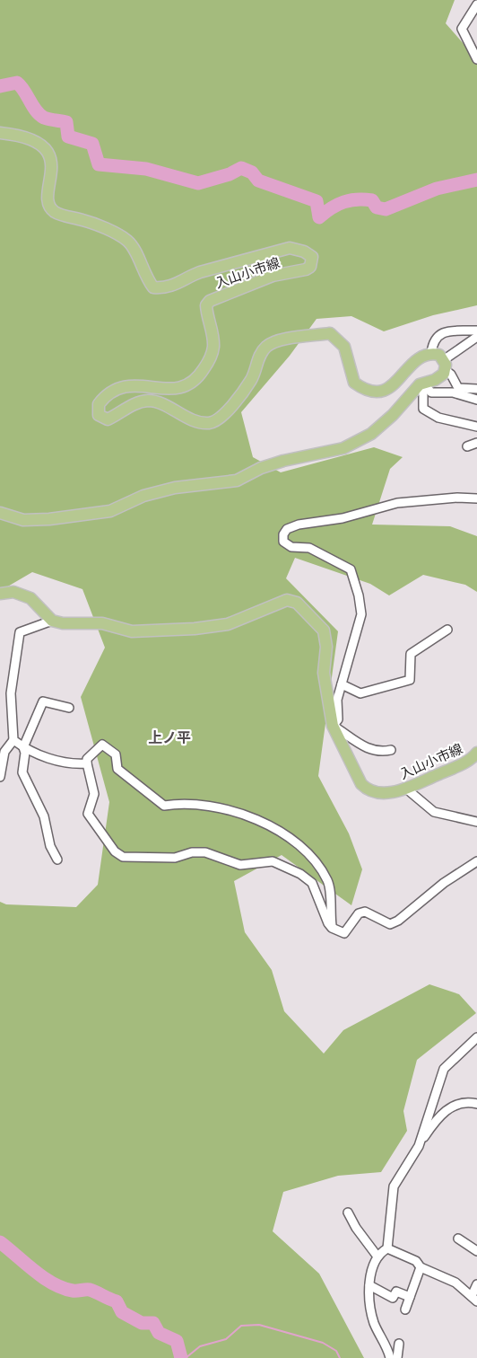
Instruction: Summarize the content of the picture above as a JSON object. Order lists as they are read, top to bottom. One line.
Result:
{"streets":{"main road":["入山小市線"]},"districts":["上ノ平"]}
